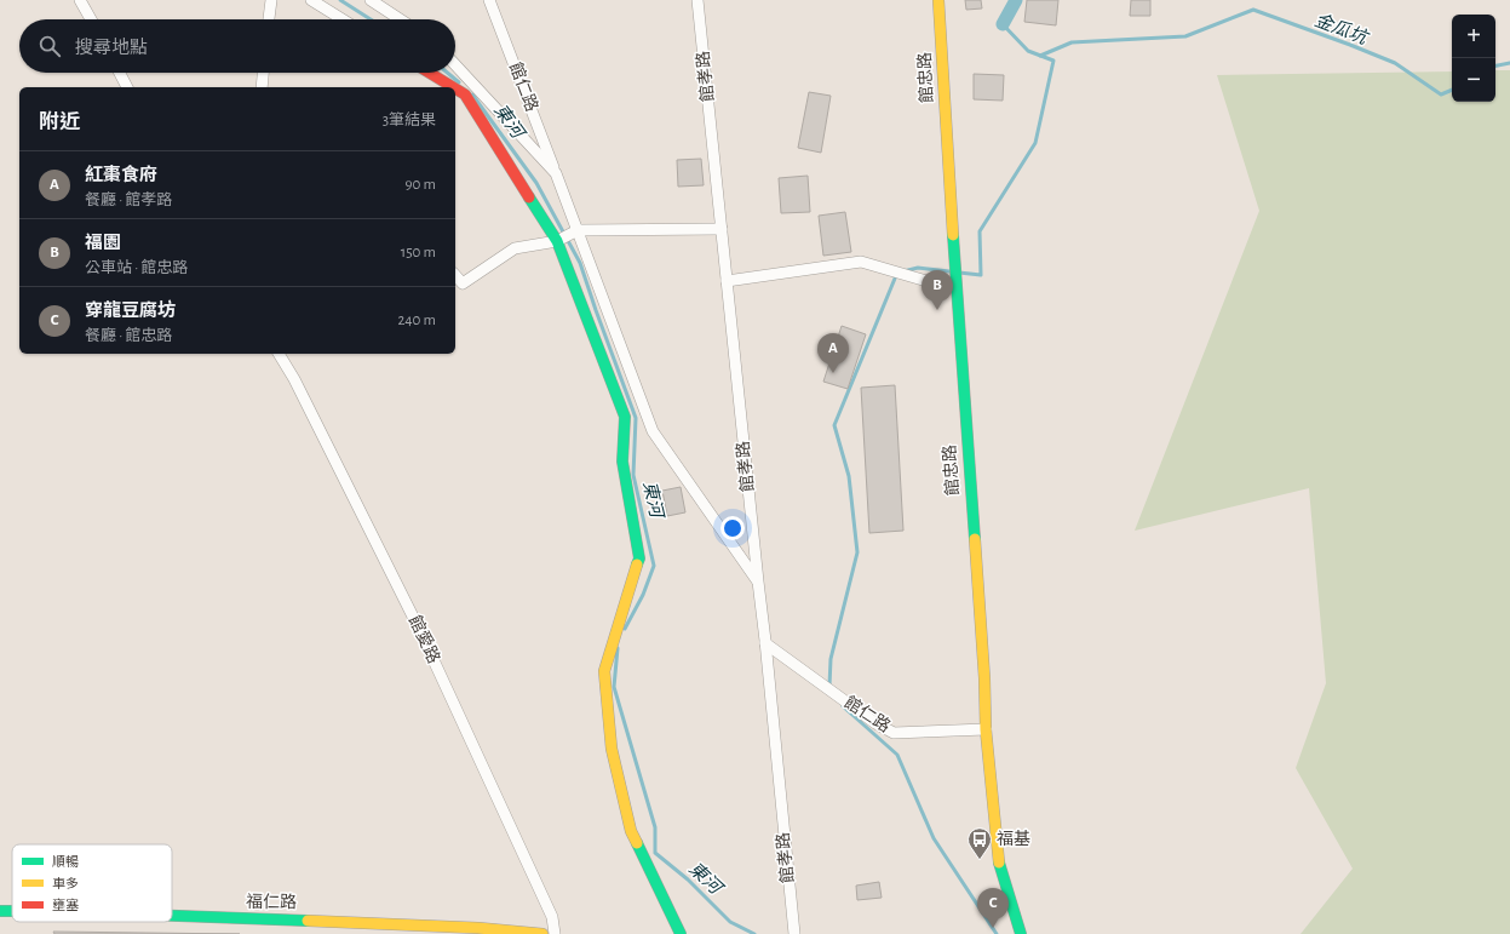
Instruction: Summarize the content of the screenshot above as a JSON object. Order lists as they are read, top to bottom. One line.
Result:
{"streets":{"street":["館孝路","館忠路","館仁路","館愛路","福仁路"]},"crossings":[["館孝路","館仁路"],["館忠路","館仁路"]],"water":["金瓜坑","東河"],"places":{"bus stop":["福基"]},"legend":["順暢","車多","壅塞"],"page":{"map_buttons":["+","−"],"search":"搜尋地點","heading":["附近","3筆結果"],"list":[{"mark":"A","name":"紅棗食府","note":"餐廳 · 館孝路","value":"90 m"},{"mark":"B","name":"福園","note":"公車站 · 館忠路","value":"150 m"},{"mark":"C","name":"穿龍豆腐坊","note":"餐廳 · 館忠路","value":"240 m"}],"pins":["B","A","C"]}}
